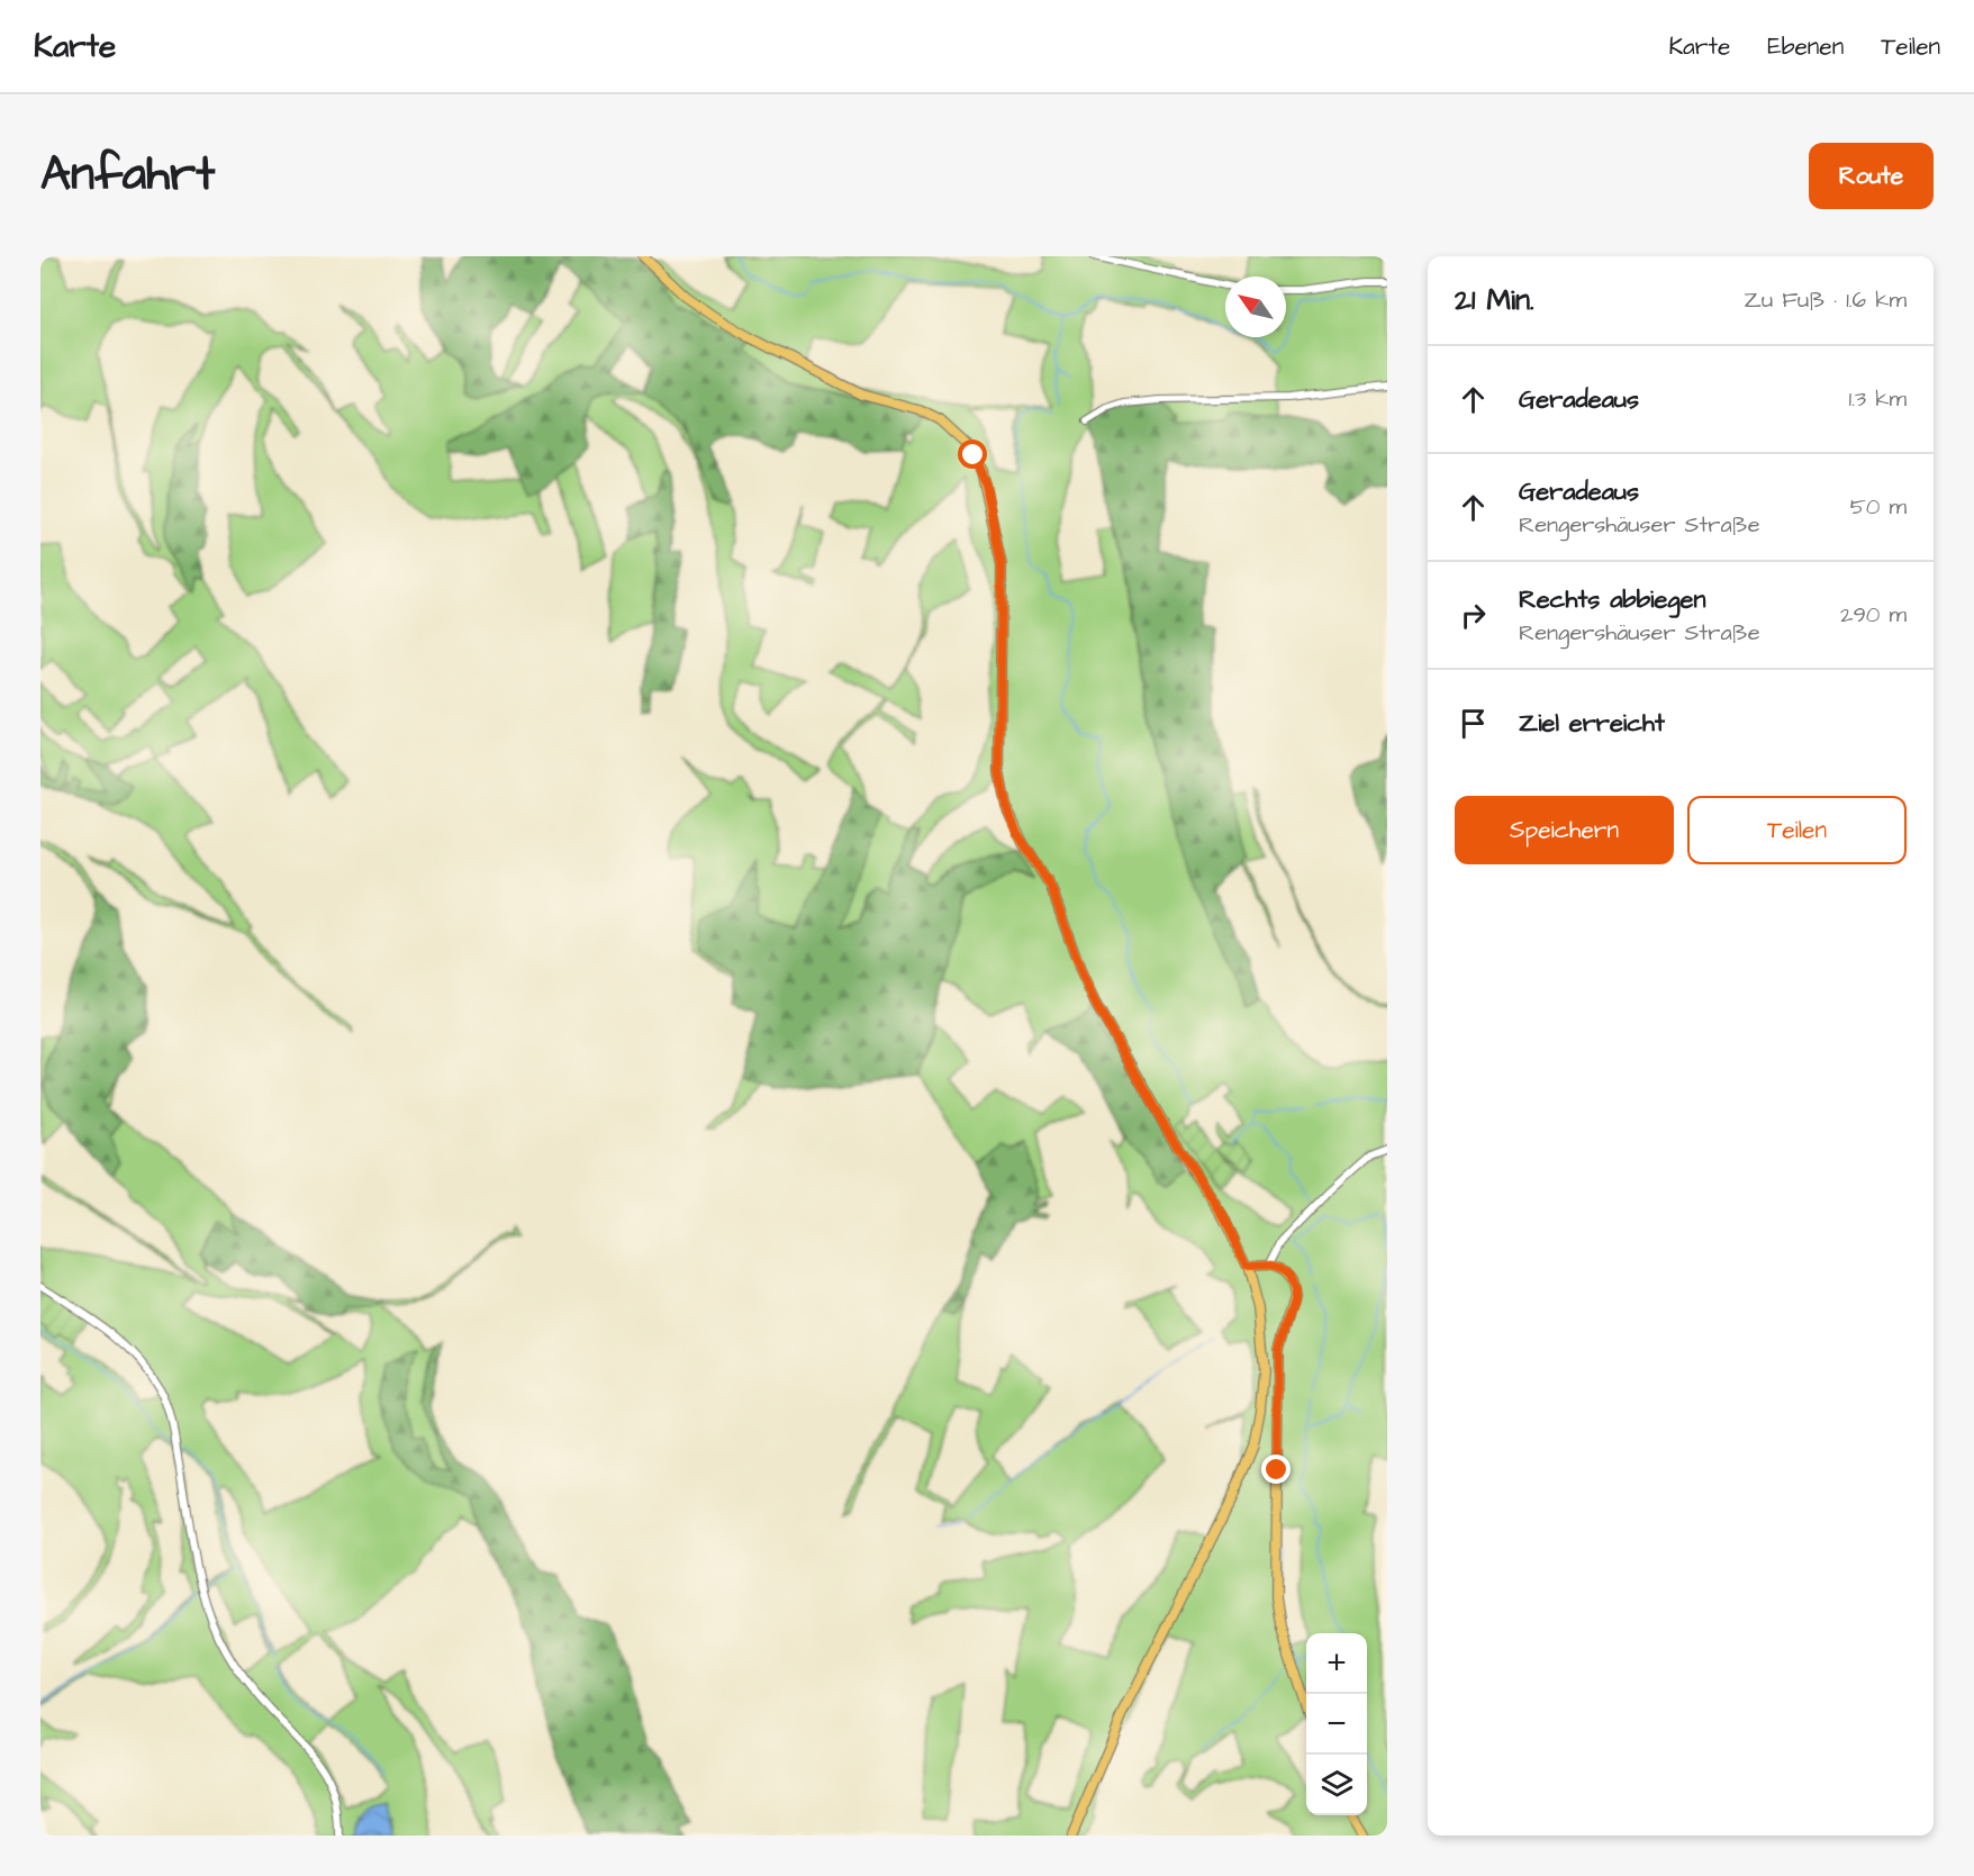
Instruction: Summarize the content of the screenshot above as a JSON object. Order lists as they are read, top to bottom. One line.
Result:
{"north":"top left","page":{"header":"Karte","nav":["Karte","Ebenen","Teilen"],"title":"Anfahrt","buttons":["Route",["Speichern","Teilen"]],"heading":["21 Min.","Zu Fuß · 1.6 km"],"list":[["Geradeaus","1.3 km"],["Geradeaus","Rengershäuser Straße","50 m"],["Rechts abbiegen","Rengershäuser Straße","290 m"],"Ziel erreicht"],"map_buttons":["+","−"]}}
